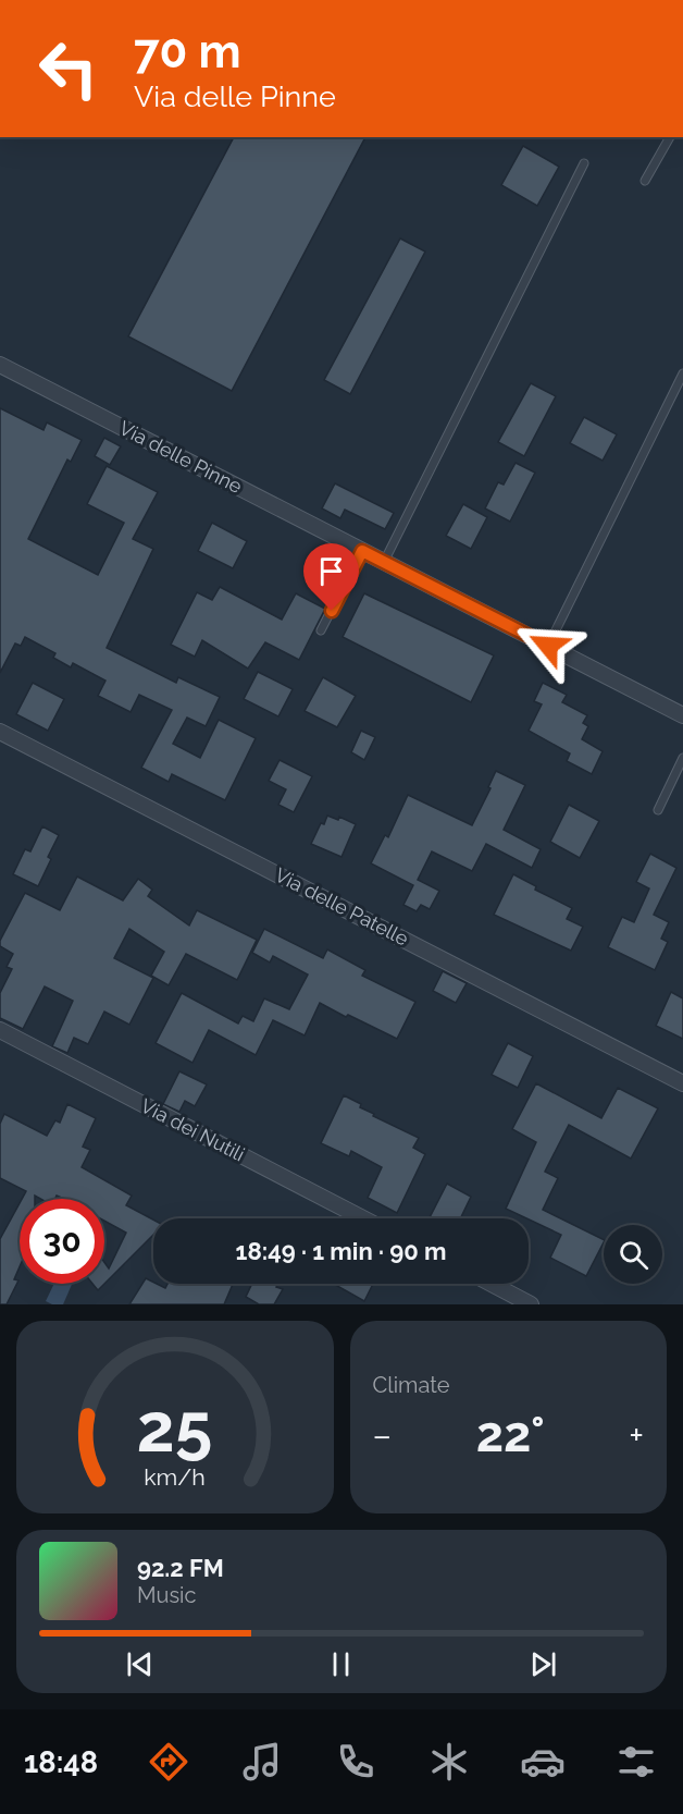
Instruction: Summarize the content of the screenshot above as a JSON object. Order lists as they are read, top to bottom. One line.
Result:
{"streets":{"street":["Via delle Pinne","Via delle Patelle","Via dei Nutili"]},"page":{"turn":["70 m","Via delle Pinne"],"limit":"30","trip":"18:49 · 1 min · 90 m","tile":"Climate","heat":["−","22°","+"],"song":["92.2 FM","Music"],"tabs":"18:48","gauge":["25","km/h"]}}
